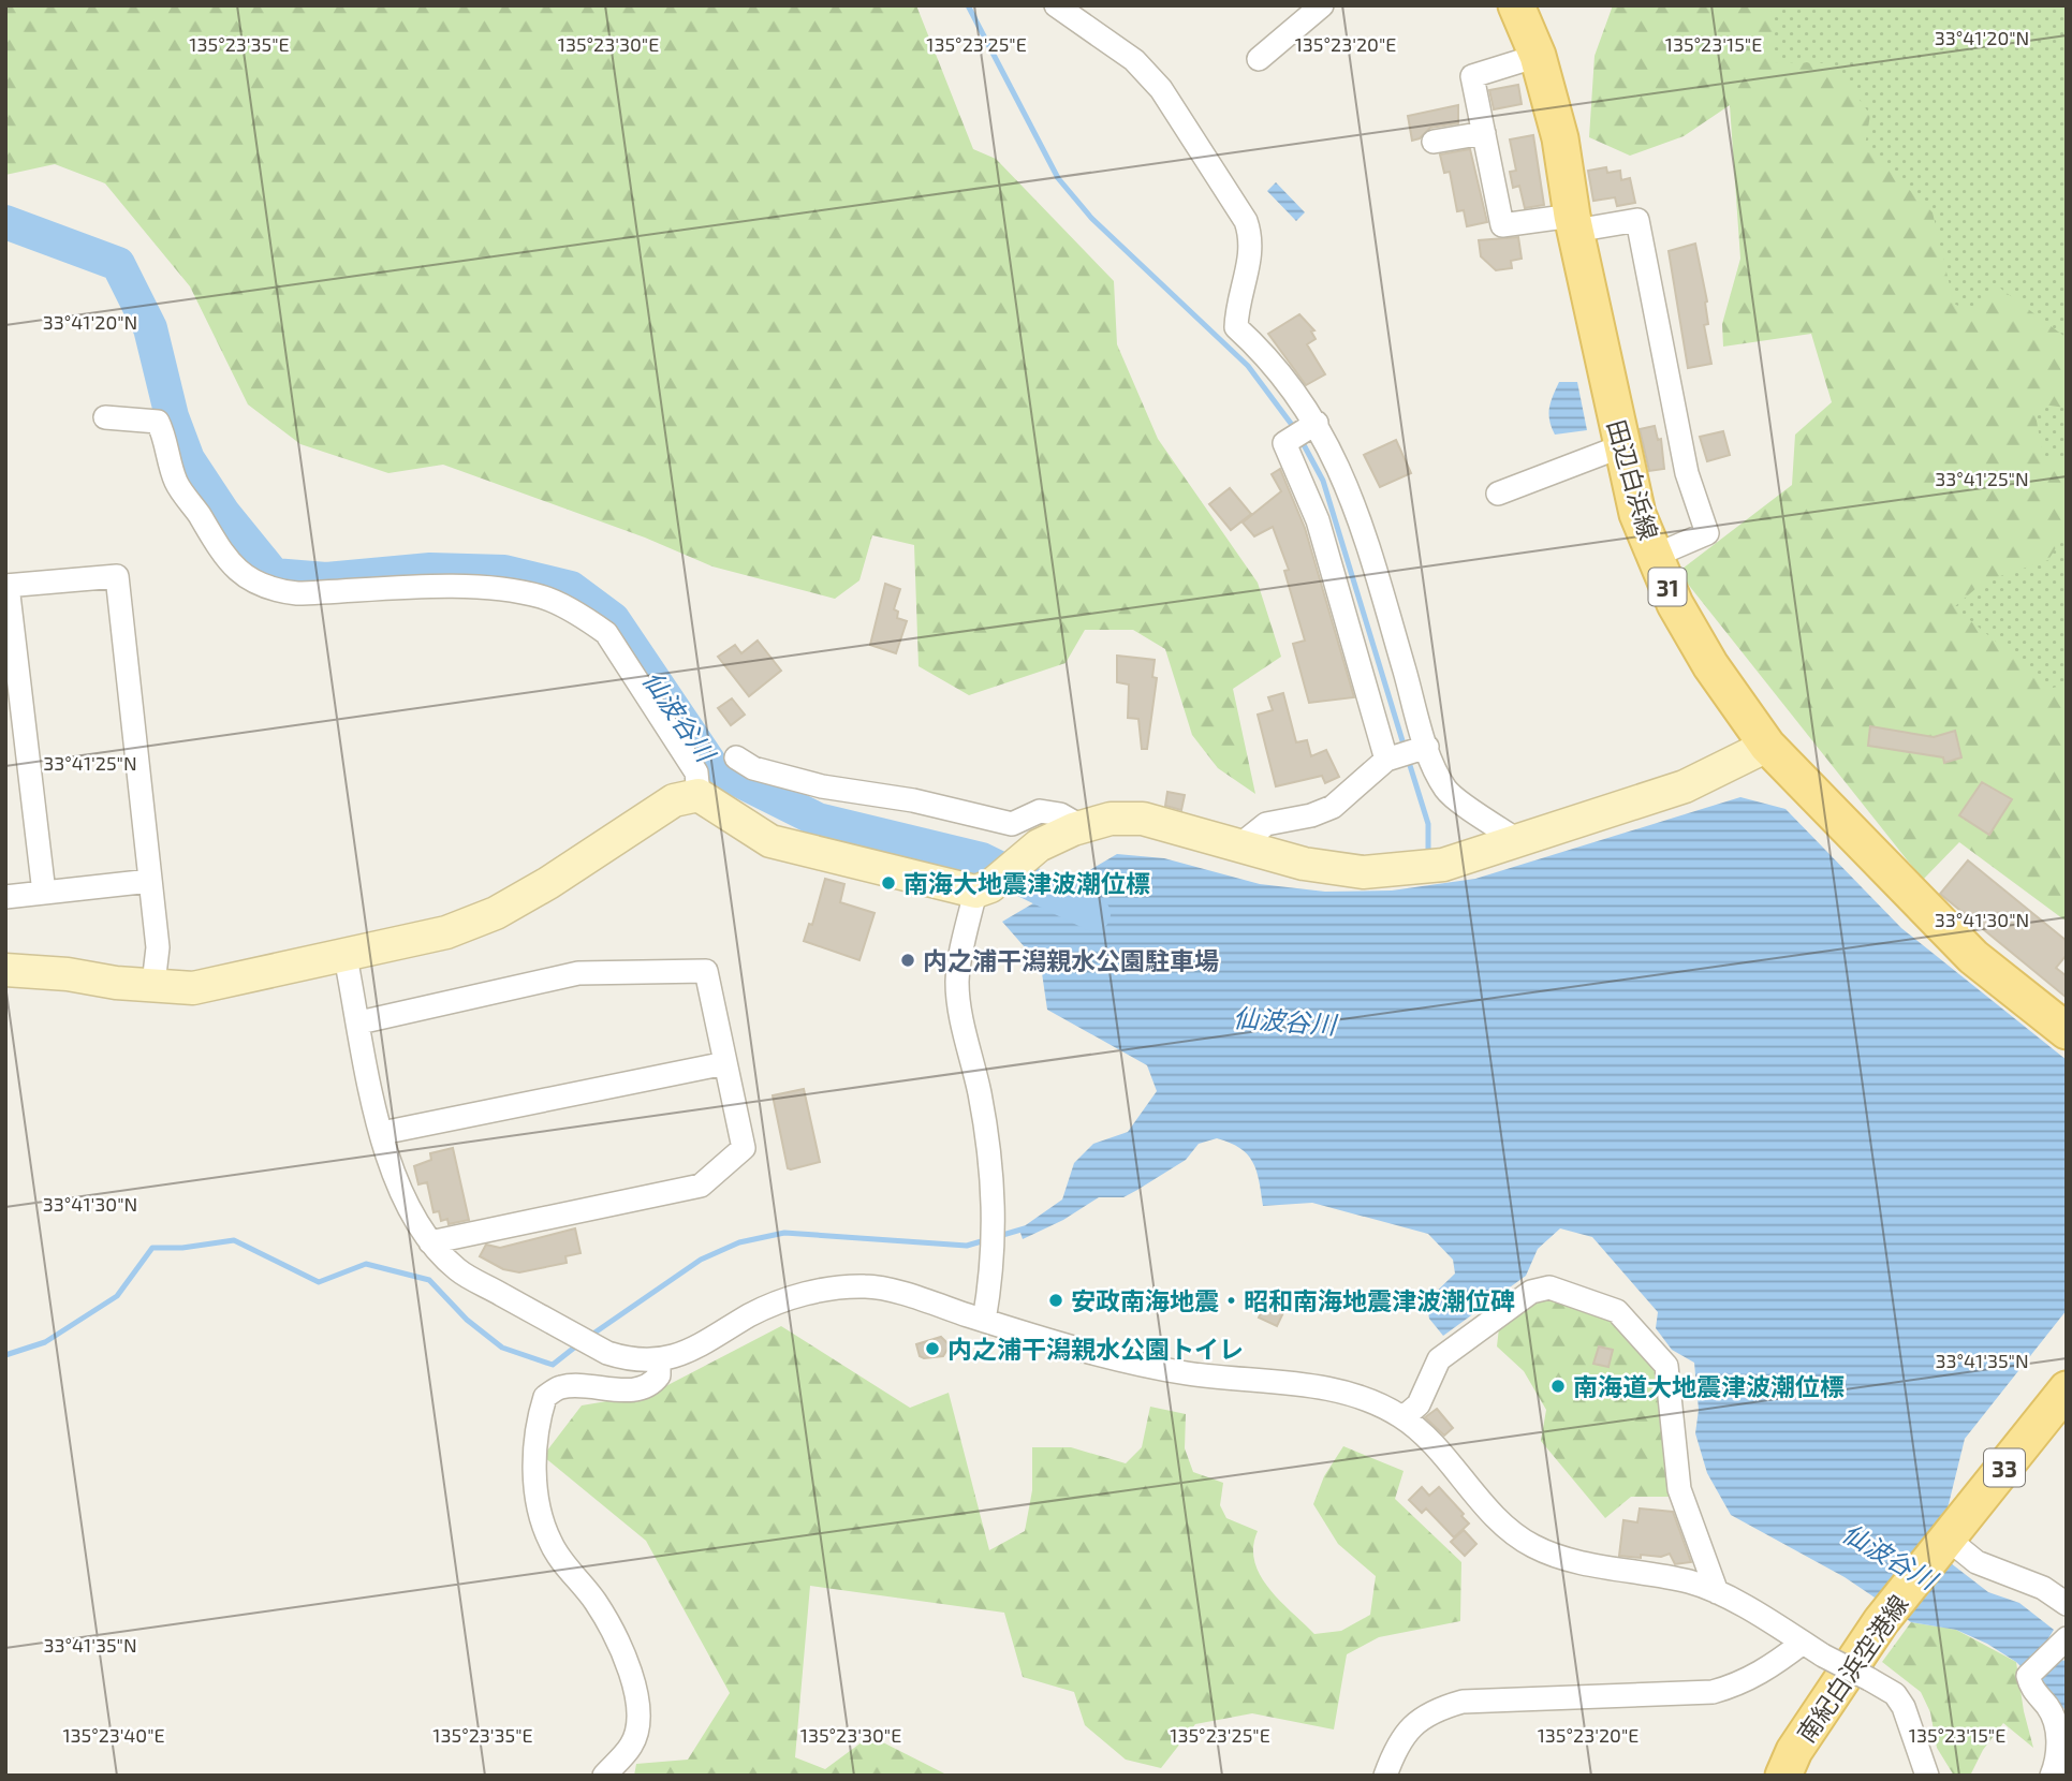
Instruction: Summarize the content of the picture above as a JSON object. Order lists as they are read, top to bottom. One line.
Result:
{"streets":{"main road":["田辺白浜線","31","33","南紀白浜空港線"]},"water":["仙波谷川"],"places":["南海大地震津波潮位標","内之浦干潟親水公園駐車場","安政南海地震・昭和南海地震津波潮位碑","内之浦干潟親水公園トイレ","南海道大地震津波潮位標"],"coordinates":["33°41'20\"N","135°23'35\"E","135°23'30\"E","135°23'25\"E","135°23'20\"E","135°23'15\"E","33°41'25\"N","33°41'30\"N","33°41'35\"N","135°23'40\"E"]}
